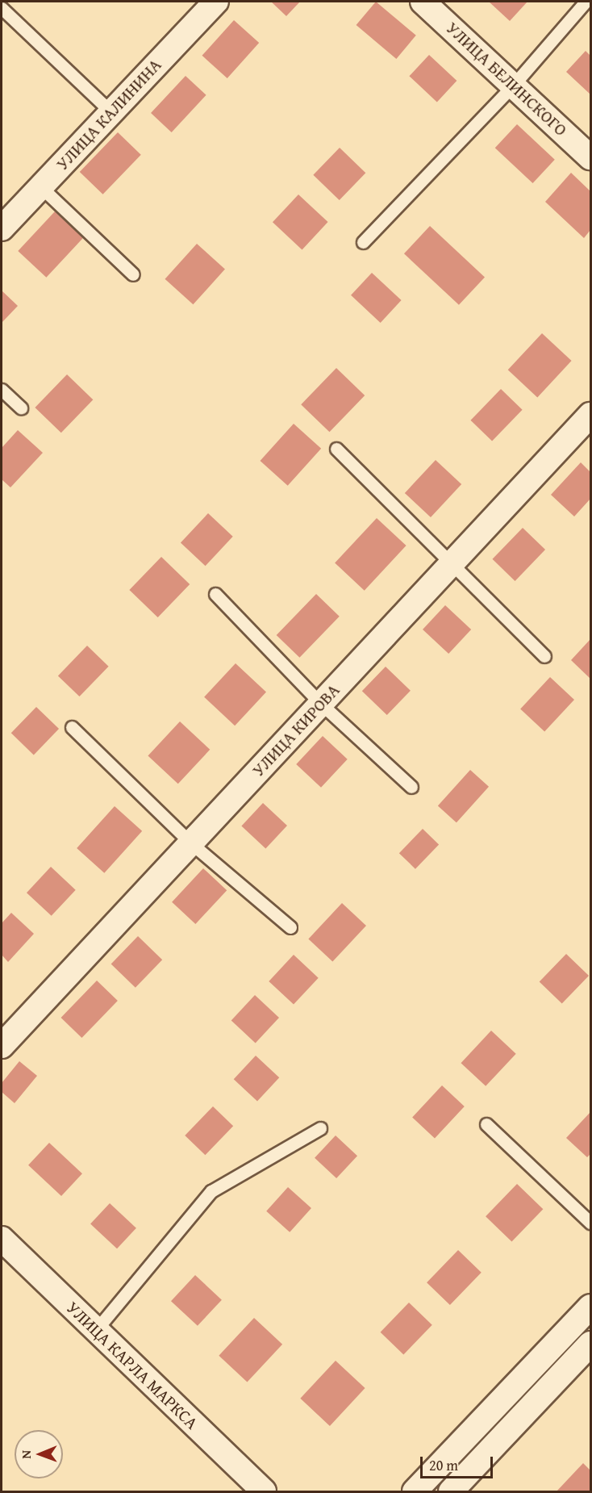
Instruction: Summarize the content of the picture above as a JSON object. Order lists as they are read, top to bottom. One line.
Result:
{"streets":{"street":["УЛИЦА БЕЛИНСКОГО","УЛИЦА КАЛИНИНА","УЛИЦА КИРОВА","УЛИЦА КАРЛА МАРКСА"]},"scale_bar":"20 m","north":"left"}
